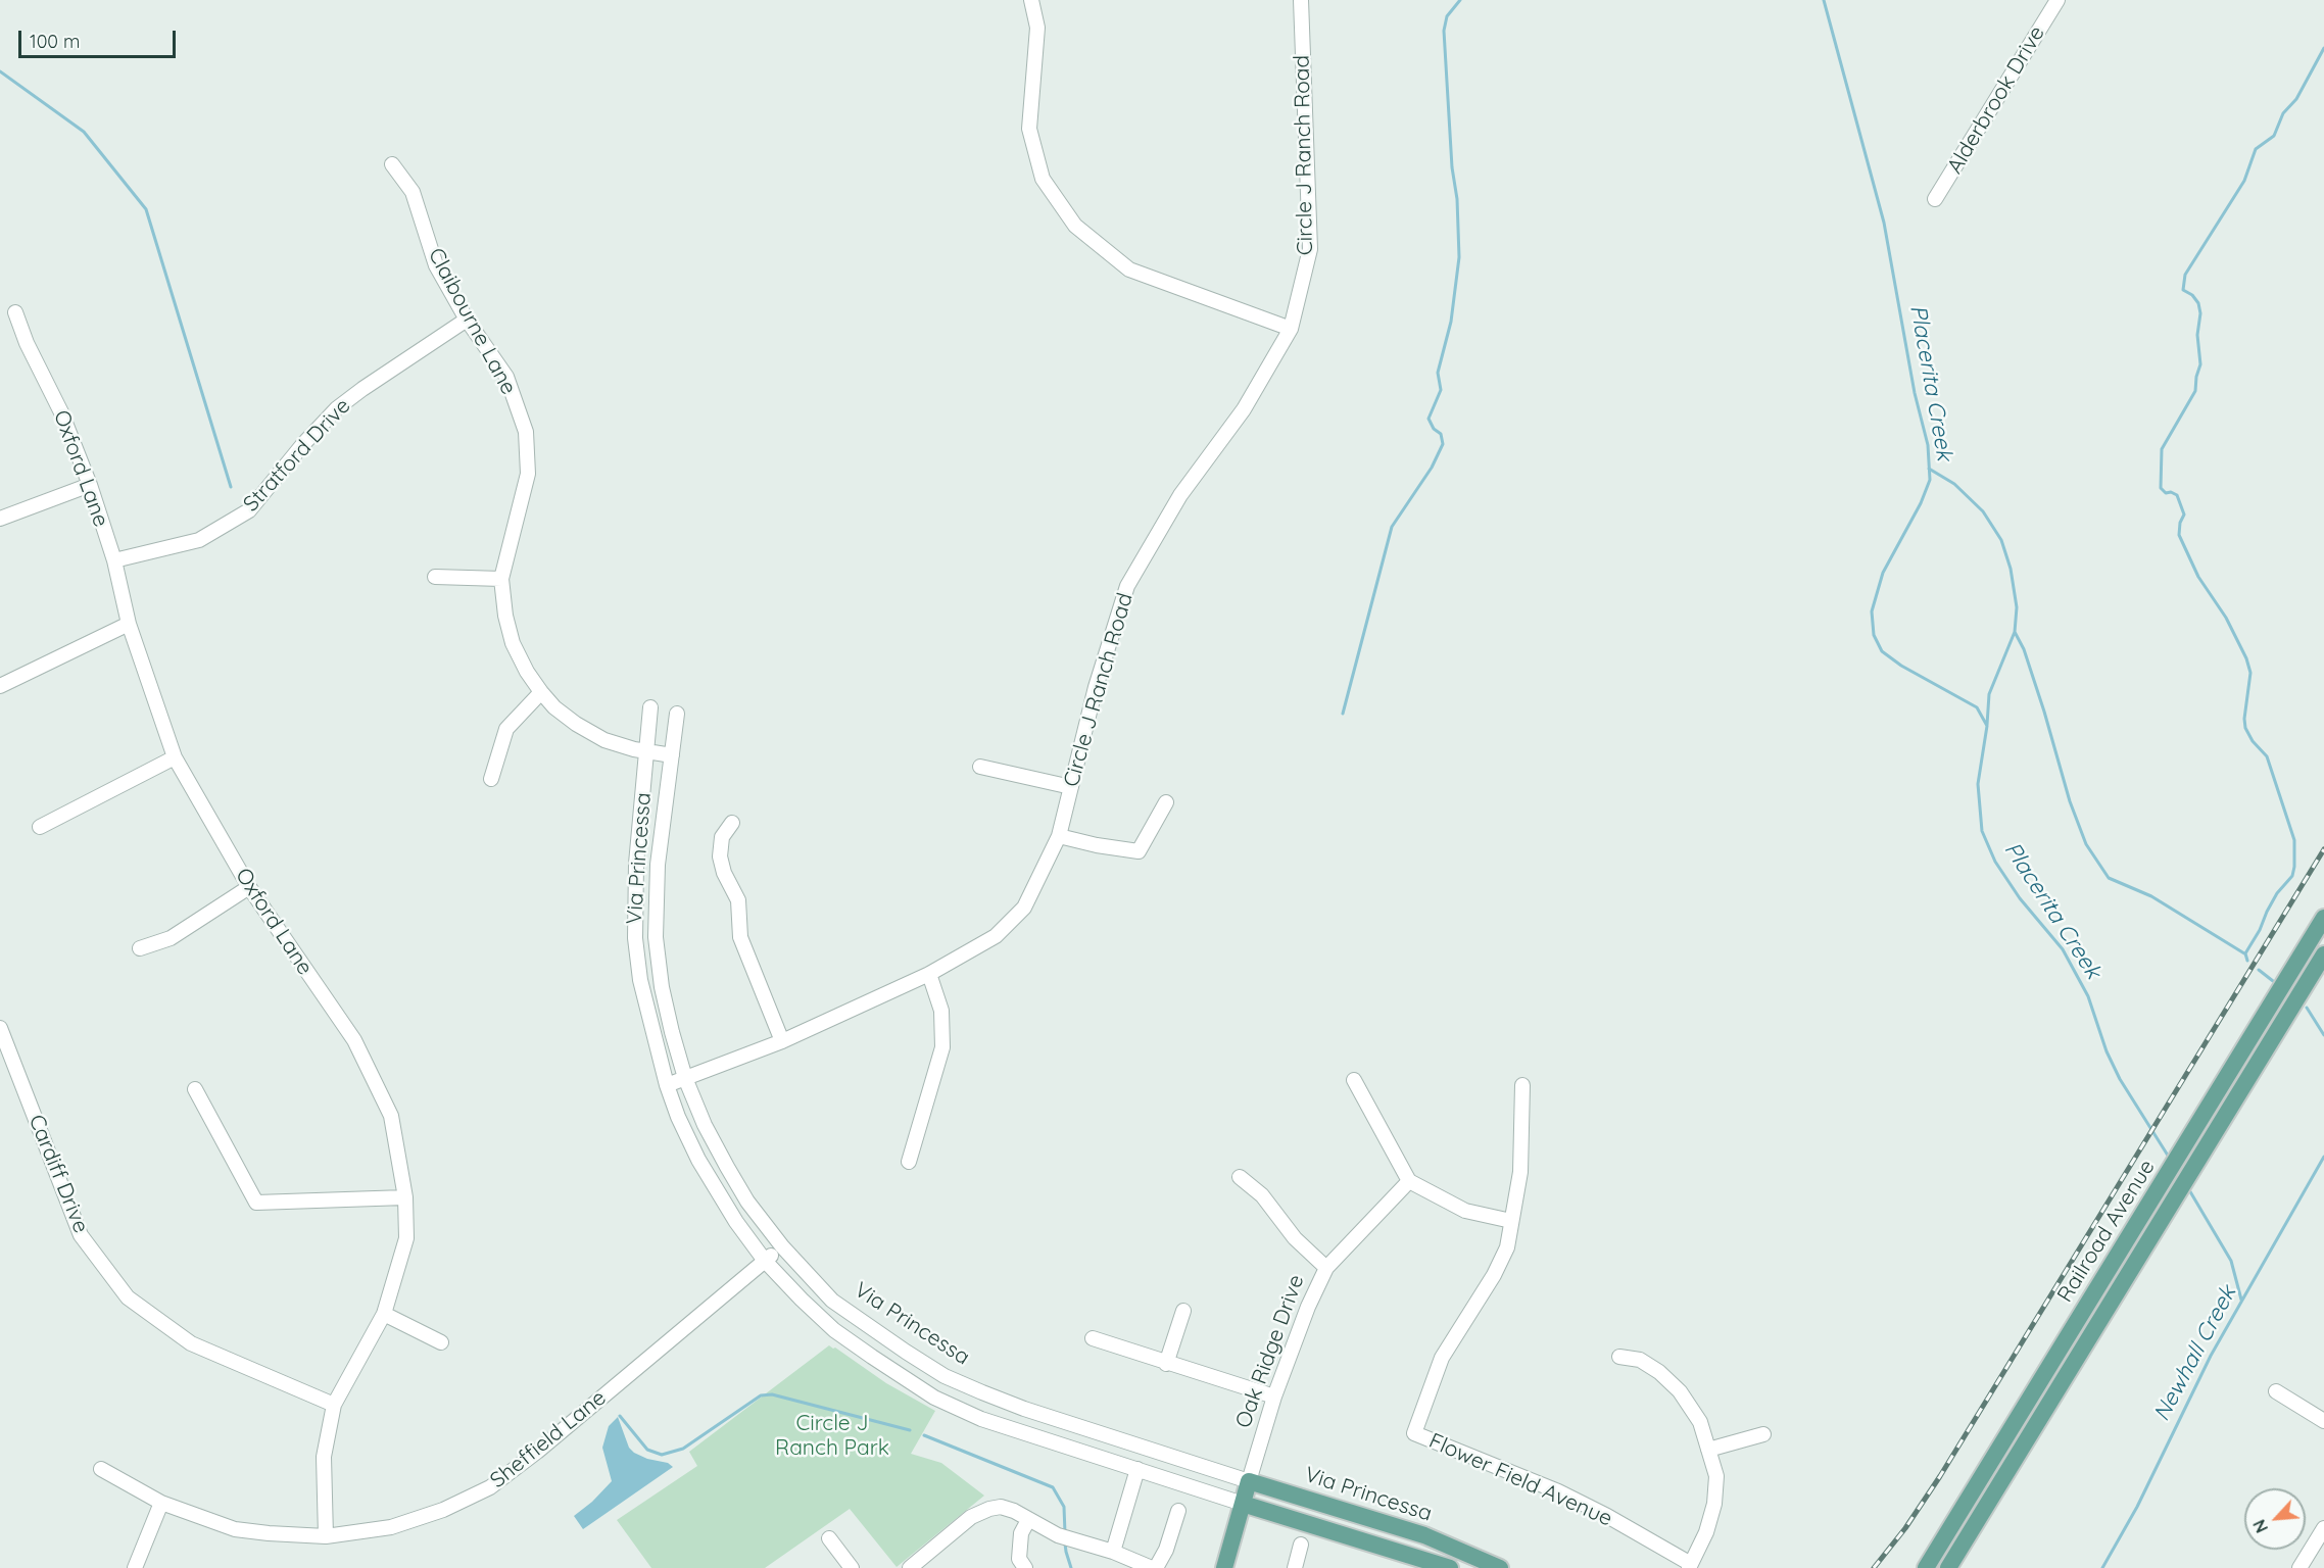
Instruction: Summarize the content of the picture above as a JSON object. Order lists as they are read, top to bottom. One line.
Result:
{"streets":{"main road":["Via Princessa","Railroad Avenue","Oak Ridge Drive"],"street":["Alderbrook Drive","Circle J Ranch Road","Claibourne Lane","Stratford Drive","Oxford Lane","Cardiff Drive","Sheffield Lane","Flower Field Avenue"]},"crossings":[["Circle J Ranch Road","Via Princessa"],["Claibourne Lane","Stratford Drive"],["Claibourne Lane","Via Princessa"],["Stratford Drive","Oxford Lane"],["Oxford Lane","Cardiff Drive"],["Oxford Lane","Sheffield Lane"],["Via Princessa","Oak Ridge Drive"],["Via Princessa","Sheffield Lane"]],"water":["Placerita Creek","Newhall Creek"],"parks":["Circle J Ranch Park"],"scale_bar":"100 m","north":"bottom left"}
